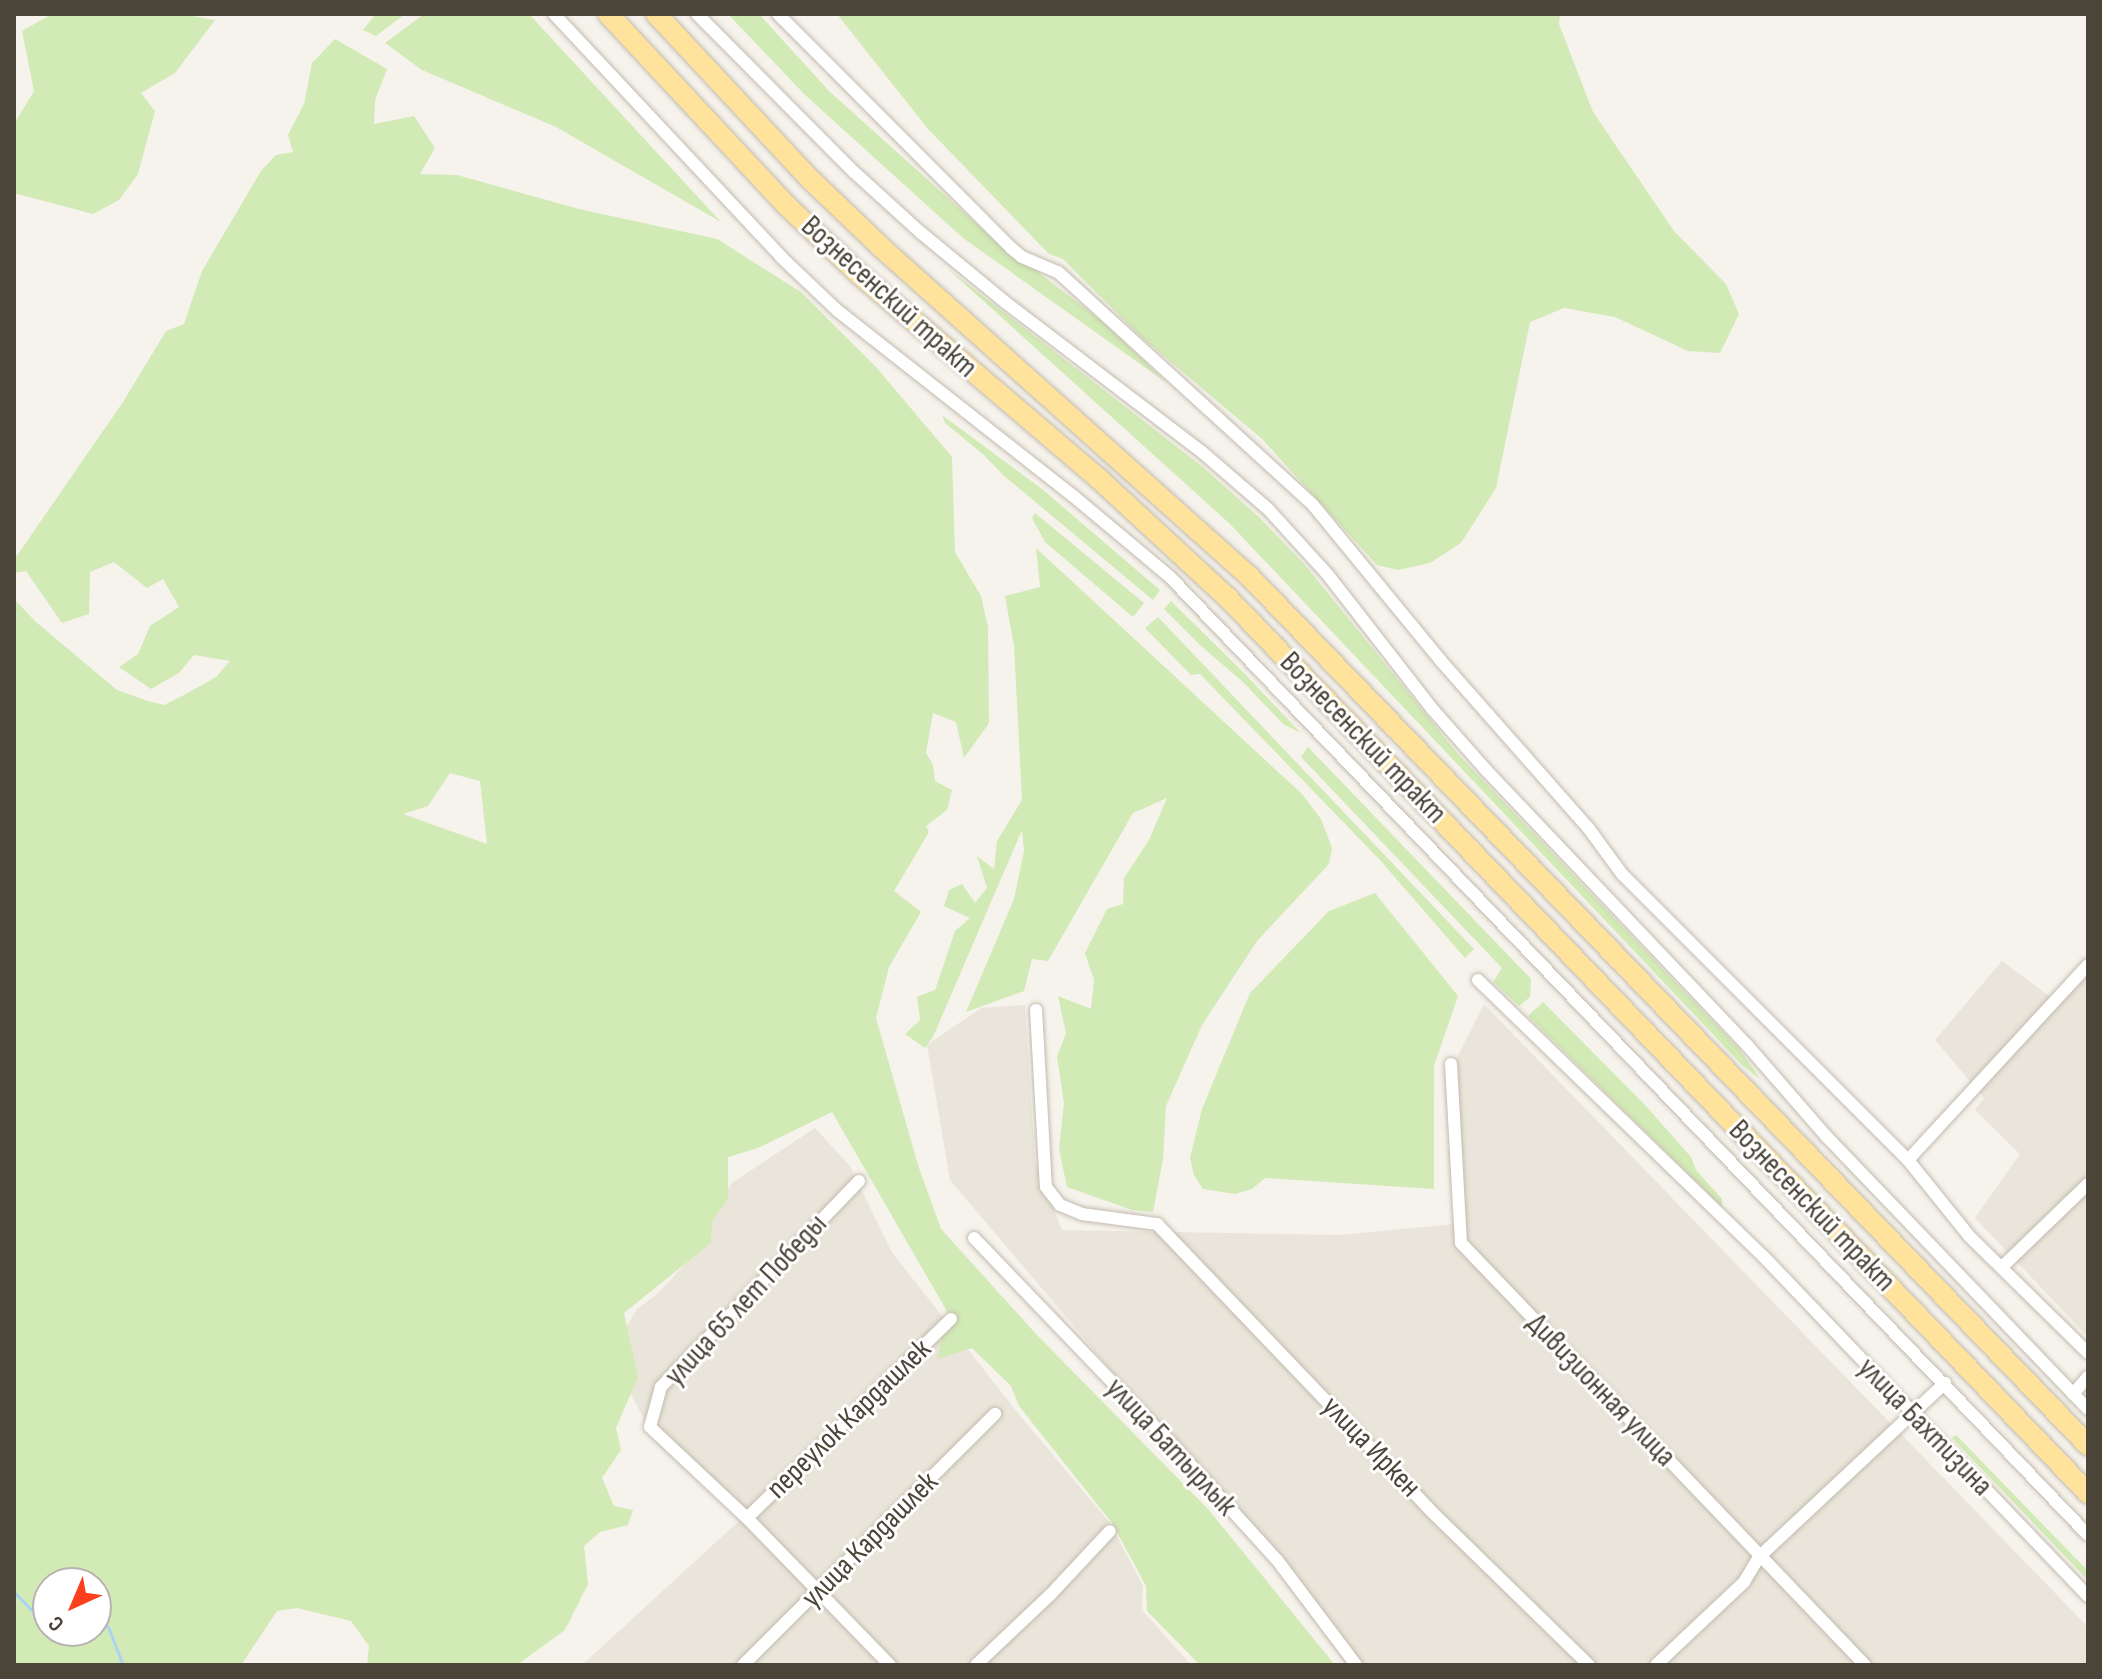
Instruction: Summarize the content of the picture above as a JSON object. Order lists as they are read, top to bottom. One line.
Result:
{"streets":{"main road":["Вознесенский тракт"],"street":["улица 65 лет Победы","Дивизионная улица","переулок Кардашлек","улица Бахтизина","улица Батырлык","улица Иркен","улица Кардашлек"]},"crossings":[["улица 65 лет Победы","переулок Кардашлек"]],"north":"bottom left"}
